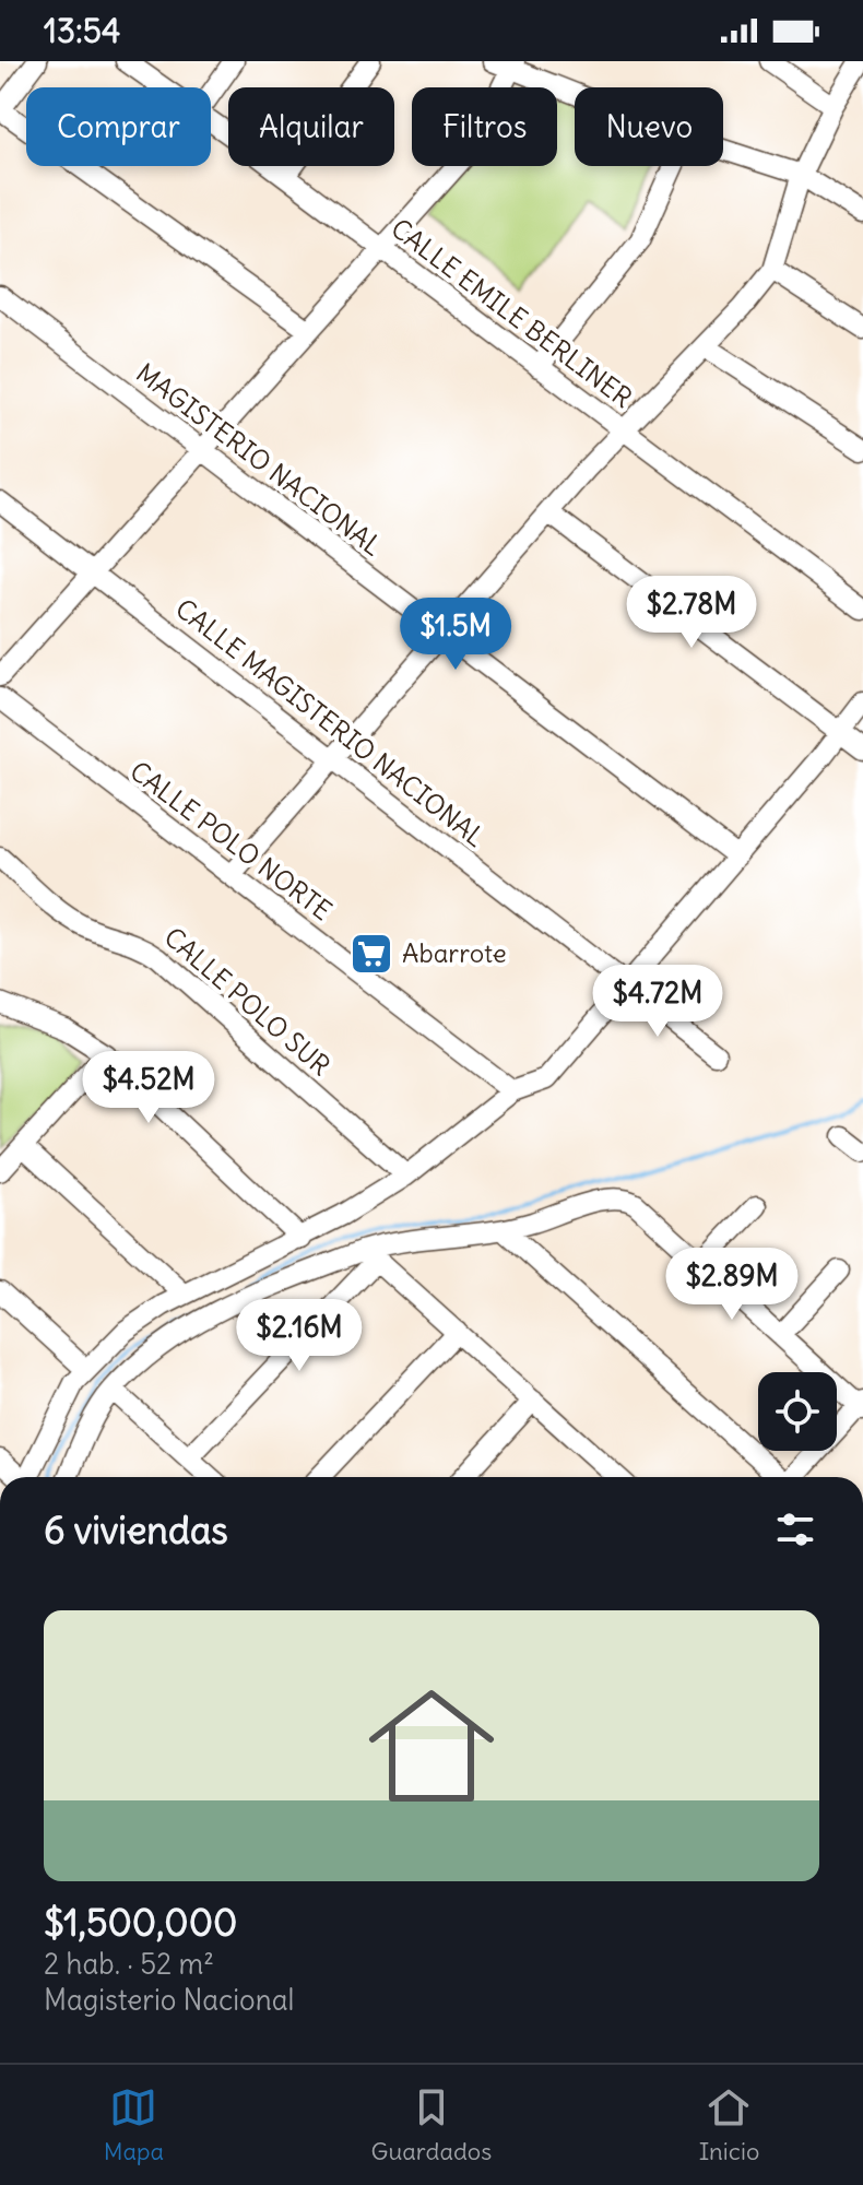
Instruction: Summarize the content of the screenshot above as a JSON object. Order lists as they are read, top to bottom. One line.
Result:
{"streets":{"street":["CALLE EMILE BERLINER","MAGISTERIO NACIONAL","CALLE MAGISTERIO NACIONAL","CALLE POLO NORTE","CALLE POLO SUR"]},"places":{"supermarket":["Abarrote"]},"page":{"status":"13:54","chip":["Comprar","Alquilar","Filtros","Nuevo"],"price":["$2.78M","$1.5M","$4.72M","$4.52M","$2.89M","$2.16M"],"heading":"6 viviendas","list":[{"name":"$1,500,000","note":"2 hab. · 52 m² · Magisterio Nacional"}],"tabs":["Mapa","Guardados","Inicio"]}}
